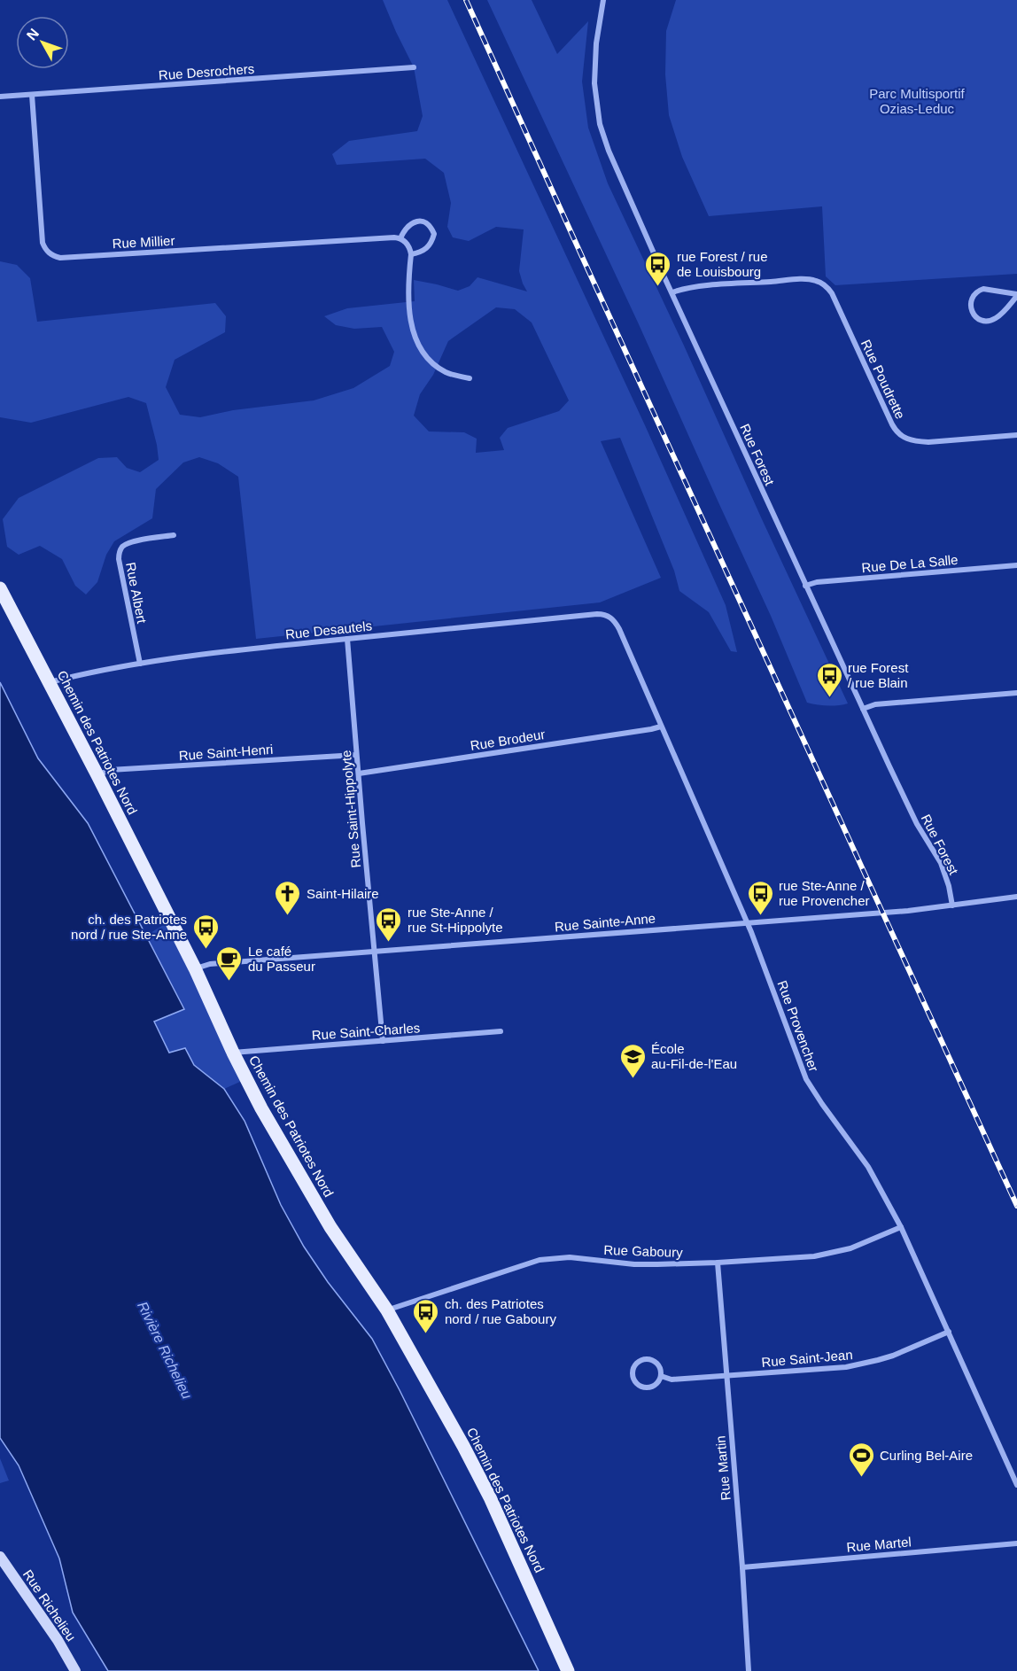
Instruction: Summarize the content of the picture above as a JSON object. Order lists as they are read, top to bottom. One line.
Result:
{"streets":{"main road":["Chemin des Patriotes Nord","Rue Richelieu"],"street":["Rue Desrochers","Rue Millier","Rue Poudrette","Rue Forest","Rue De La Salle","Rue Albert","Rue Desautels","Rue Brodeur","Rue Saint-Henri","Rue Saint-Hippolyte","Rue Sainte-Anne","Rue Provencher","Rue Saint-Charles","Rue Gaboury","Rue Saint-Jean","Rue Martin","Rue Martel"]},"crossings":[["Rue Desrochers","Rue Millier"],["Rue Poudrette","Rue Forest"],["Rue Forest","Rue De La Salle"],["Rue Forest","Rue Sainte-Anne"],["Rue Albert","Rue Desautels"],["Rue Desautels","Chemin des Patriotes Nord"],["Rue Desautels","Rue Saint-Hippolyte"],["Rue Desautels","Rue Provencher"],["Rue Brodeur","Rue Saint-Hippolyte"],["Rue Brodeur","Rue Provencher"],["Chemin des Patriotes Nord","Rue Saint-Henri"],["Chemin des Patriotes Nord","Rue Sainte-Anne"],["Chemin des Patriotes Nord","Rue Saint-Charles"],["Chemin des Patriotes Nord","Rue Gaboury"],["Rue Saint-Henri","Rue Saint-Hippolyte"],["Rue Saint-Hippolyte","Rue Sainte-Anne"],["Rue Saint-Hippolyte","Rue Saint-Charles"],["Rue Sainte-Anne","Rue Provencher"],["Rue Provencher","Rue Gaboury"],["Rue Provencher","Rue Saint-Jean"],["Rue Gaboury","Rue Martin"],["Rue Saint-Jean","Rue Martin"],["Rue Martin","Rue Martel"]],"water":["Rivière Richelieu"],"parks":["Parc Multisportif Ozias-Leduc"],"places":{"bus stop":["rue Forest / rue de Louisbourg","rue Forest / rue Blain","rue Ste-Anne / rue Provencher","rue Ste-Anne / rue St-Hippolyte","ch. des Patriotes nord / rue Ste-Anne","ch. des Patriotes nord / rue Gaboury"],"church":["Saint-Hilaire"],"cafe":["Le café du Passeur"],"school or university":["École au-Fil-de-l'Eau"],"sports":["Curling Bel-Aire"]},"north":"top left"}
